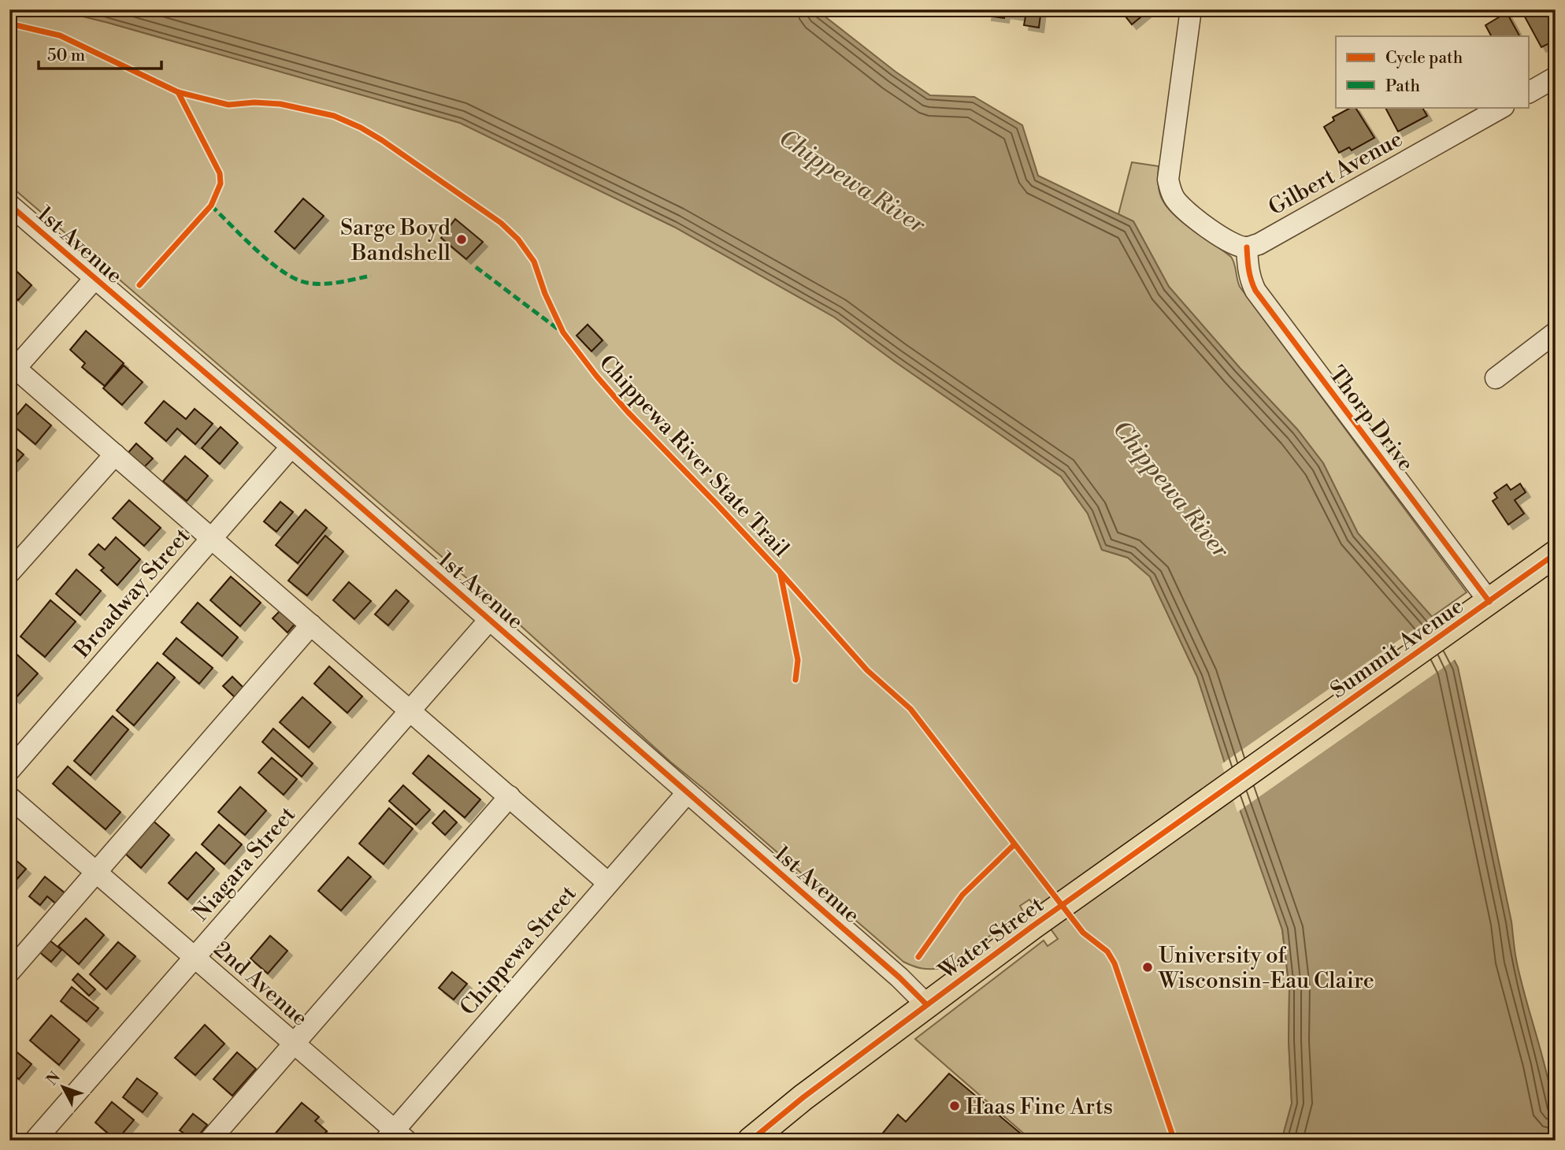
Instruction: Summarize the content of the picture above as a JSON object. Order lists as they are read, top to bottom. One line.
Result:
{"streets":{"main road":["Summit Avenue","Water Street"],"street":["Gilbert Avenue","1st Avenue","Thorp Drive","Broadway Street","Niagara Street","Chippewa Street","2nd Avenue"],"cycle path":["Chippewa River State Trail"]},"crossings":[["Gilbert Avenue","Thorp Drive"],["1st Avenue","Broadway Street"],["1st Avenue","Niagara Street"],["1st Avenue","Water Street"],["1st Avenue","Chippewa Street"],["Thorp Drive","Summit Avenue"],["Summit Avenue","Water Street"],["Niagara Street","2nd Avenue"],["Chippewa Street","2nd Avenue"]],"water":["Chippewa River"],"places":["Sarge Boyd Bandshell","University of Wisconsin-Eau Claire","Haas Fine Arts"],"legend":["Cycle path","Path"],"scale_bar":"50 m","north":"top left"}
